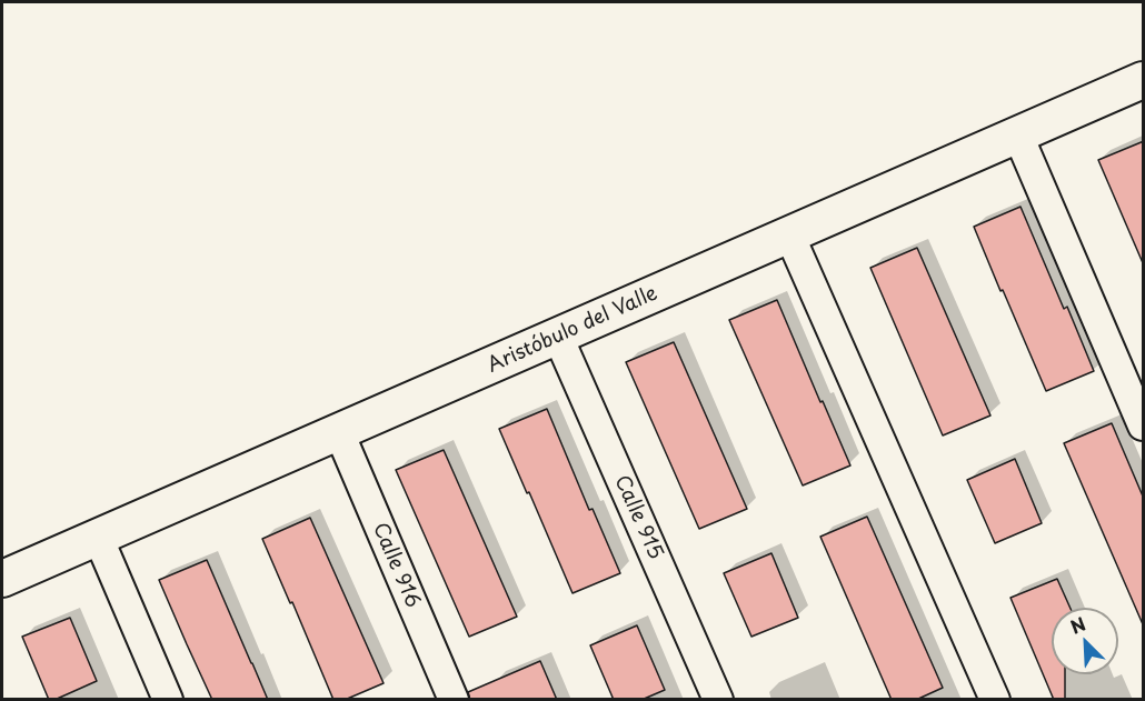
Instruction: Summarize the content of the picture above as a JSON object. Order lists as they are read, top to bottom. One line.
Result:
{"streets":{"street":["Aristóbulo del Valle","Calle 915","Calle 916"]},"crossings":[["Aristóbulo del Valle","Calle 915"],["Aristóbulo del Valle","Calle 916"]],"north":"top left"}
